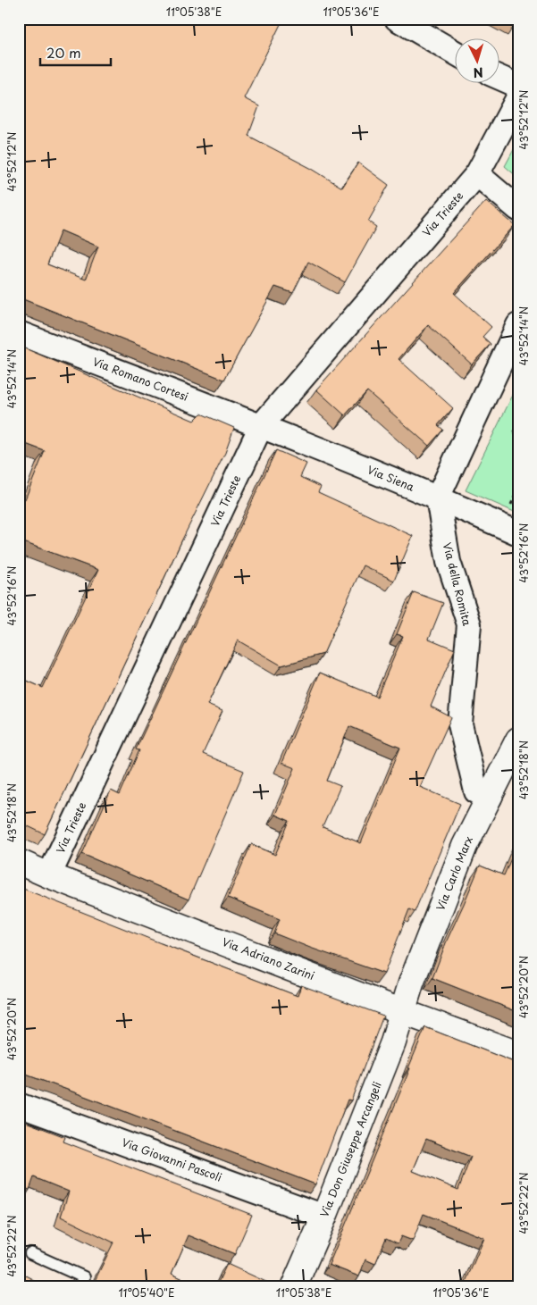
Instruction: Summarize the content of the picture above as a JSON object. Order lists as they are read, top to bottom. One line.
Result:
{"streets":{"street":["Via Trieste","Via Romano Cortesi","Via Siena","Via della Romita","Via Carlo Marx","Via Adriano Zarini","Via Don Giuseppe Arcangeli","Via Giovanni Pascoli"]},"crossings":[["Via Trieste","Via Romano Cortesi"],["Via Trieste","Via Siena"],["Via Trieste","Via Adriano Zarini"],["Via Romano Cortesi","Via Siena"],["Via Siena","Via della Romita"],["Via della Romita","Via Carlo Marx"],["Via Carlo Marx","Via Adriano Zarini"],["Via Carlo Marx","Via Don Giuseppe Arcangeli"],["Via Adriano Zarini","Via Don Giuseppe Arcangeli"],["Via Don Giuseppe Arcangeli","Via Giovanni Pascoli"]],"scale_bar":"20 m","north":"bottom","coordinates":["11°05'38\"E","11°05'36\"E","43°52'12\"N","43°52'14\"N","43°52'16\"N","43°52'18\"N","43°52'20\"N","43°52'22\"N","11°05'40\"E"]}
